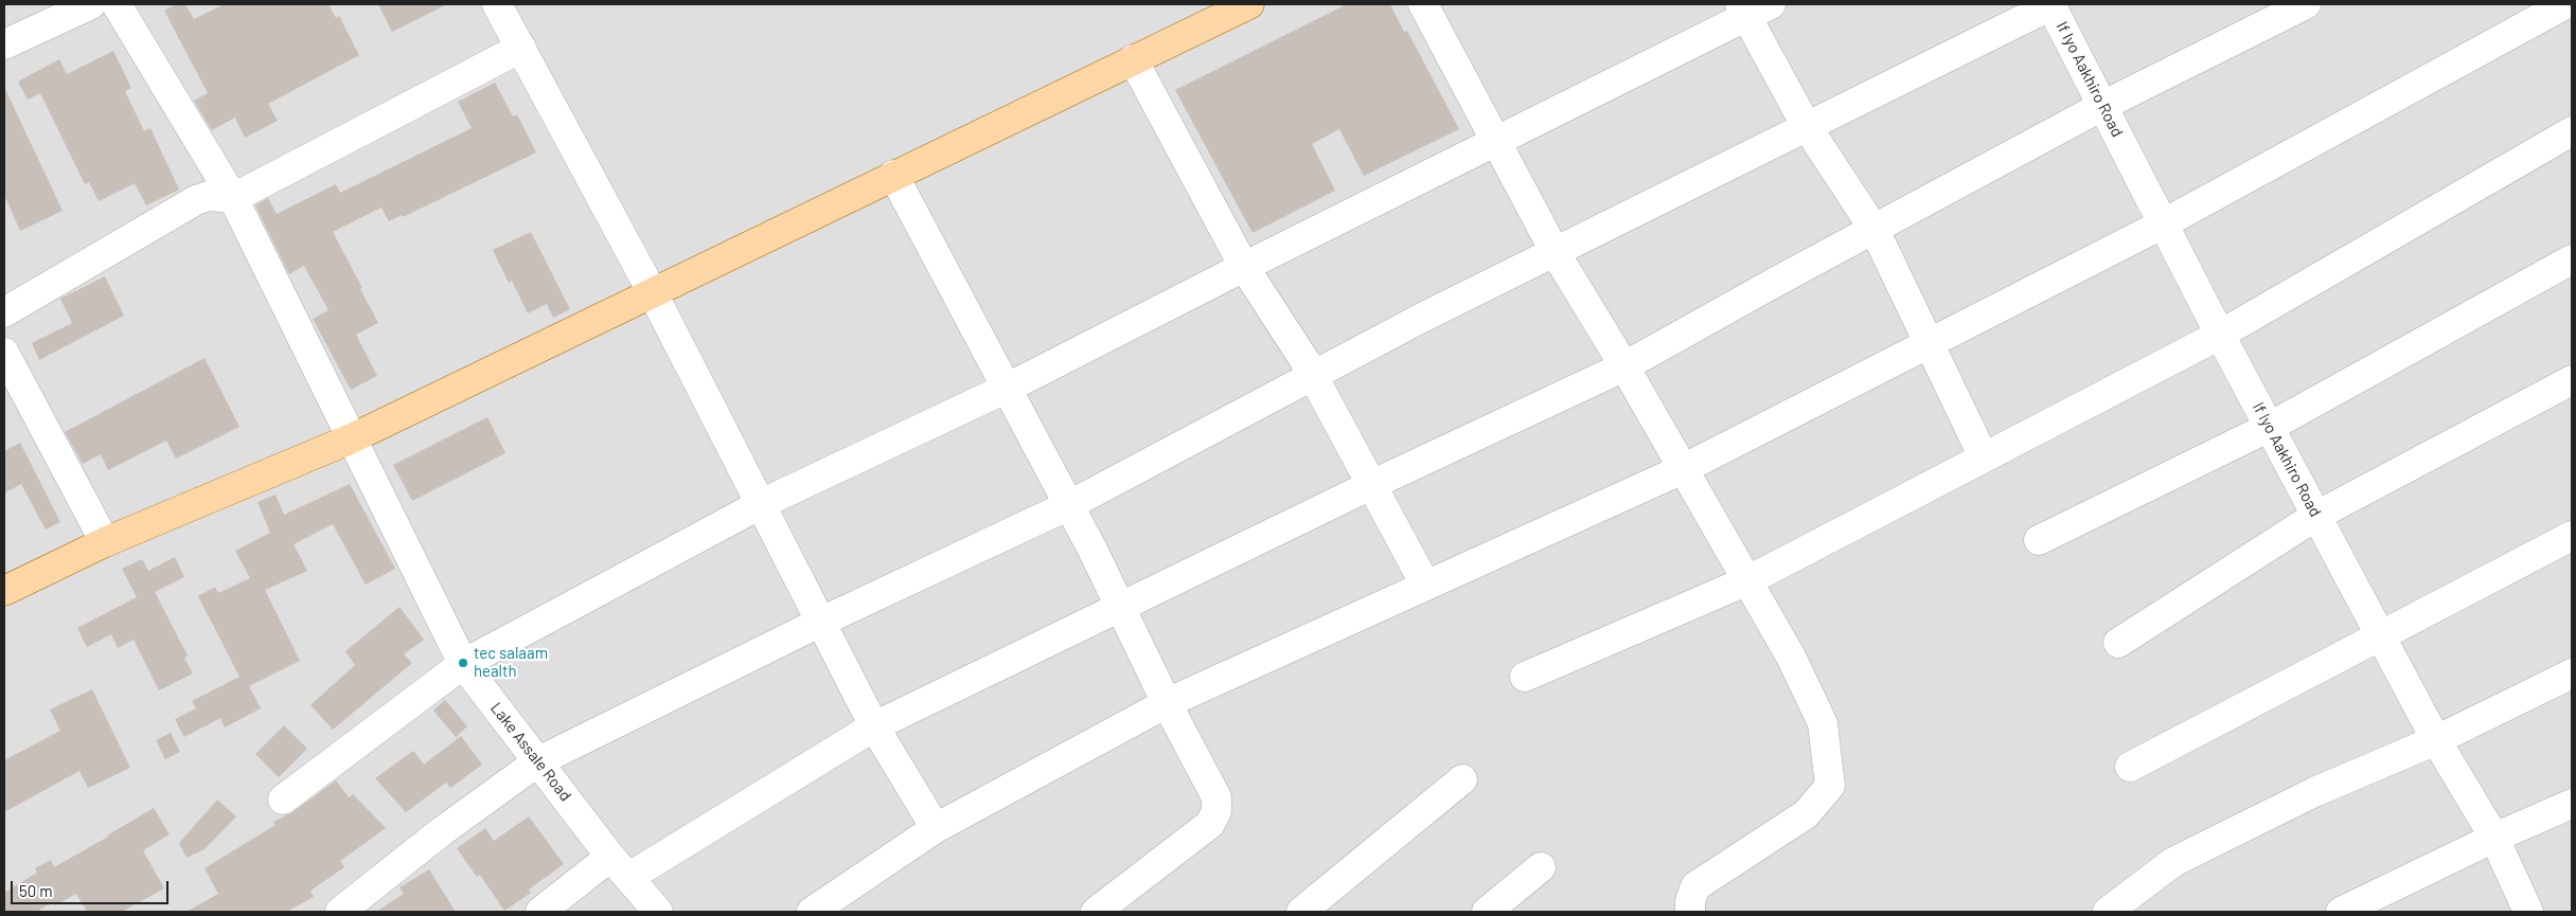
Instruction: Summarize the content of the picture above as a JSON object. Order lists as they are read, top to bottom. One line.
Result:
{"streets":{"street":["If Iyo Aakhiro Road","Lake Assale Road"]},"places":["tec salaam health"],"scale_bar":"50 m"}
